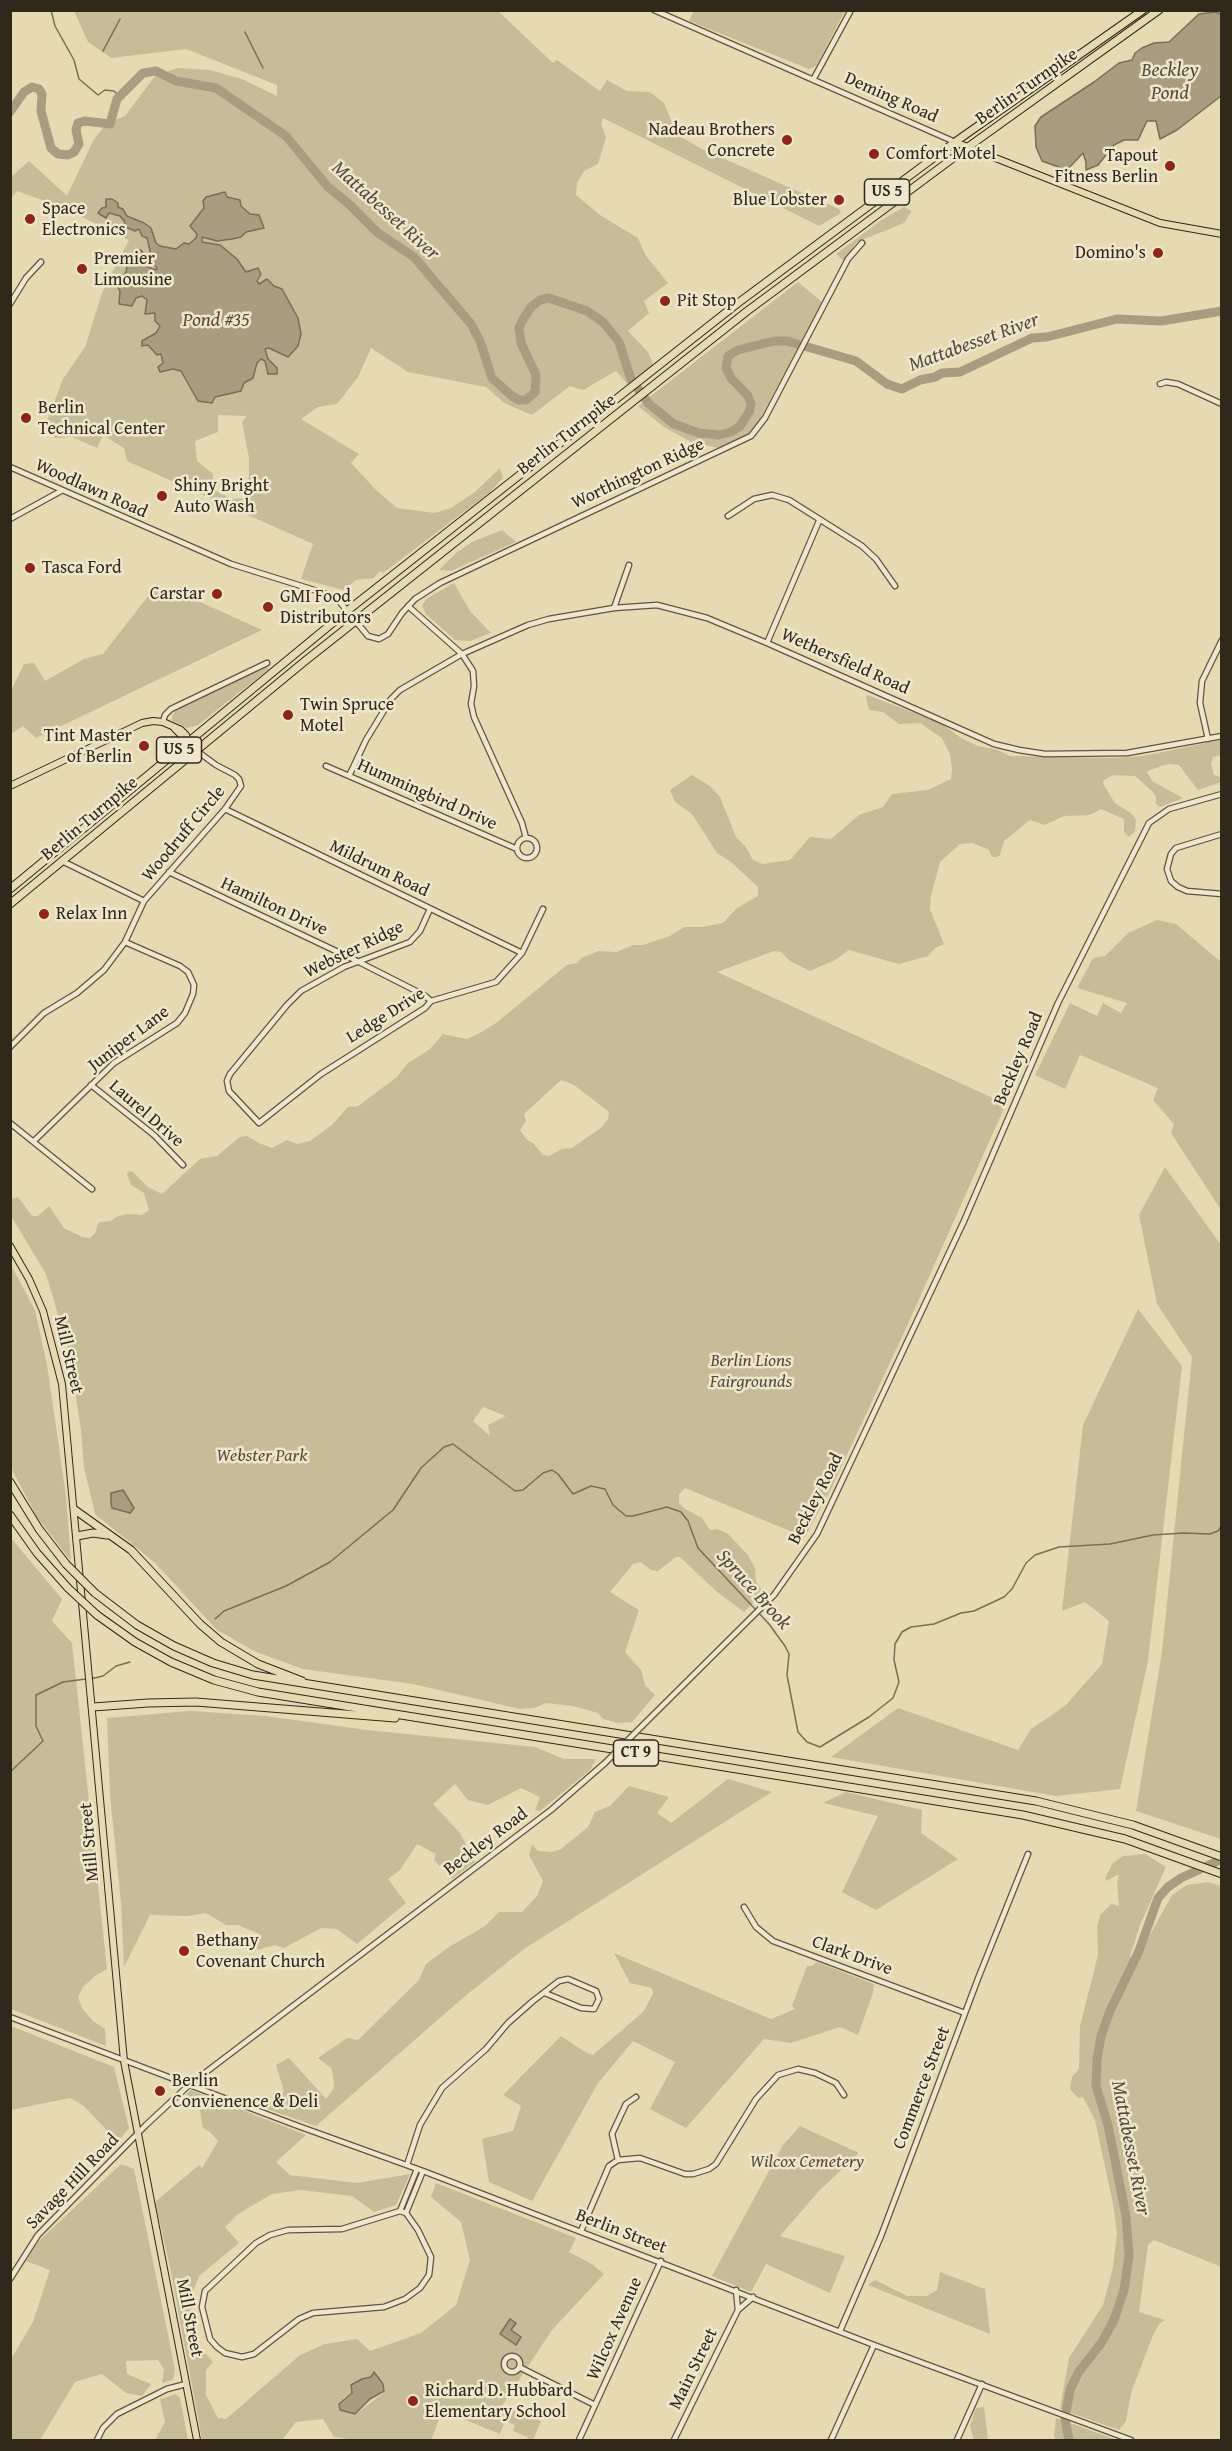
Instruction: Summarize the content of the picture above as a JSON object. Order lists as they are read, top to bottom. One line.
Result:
{"streets":{"highway":["Berlin Turnpike","US 5","CT 9"],"main road":["Deming Road","Mill Street"],"street":["Worthington Ridge","Woodlawn Road","Wethersfield Road","Hummingbird Drive","Woodruff Circle","Mildrum Road","Hamilton Drive","Webster Ridge","Ledge Drive","Juniper Lane","Beckley Road","Laurel Drive","Clark Drive","Commerce Street","Savage Hill Road","Berlin Street","Wilcox Avenue","Main Street"]},"crossings":[["Berlin Turnpike","Deming Road"],["Berlin Turnpike","Worthington Ridge"],["Berlin Turnpike","Woodlawn Road"],["Berlin Turnpike","Woodruff Circle"],["Worthington Ridge","Woodlawn Road"],["Worthington Ridge","Hummingbird Drive"],["Wethersfield Road","Hummingbird Drive"],["Woodruff Circle","Mildrum Road"],["Woodruff Circle","Hamilton Drive"],["Mildrum Road","Webster Ridge"],["Mildrum Road","Ledge Drive"],["Hamilton Drive","Webster Ridge"],["Hamilton Drive","Ledge Drive"],["Webster Ridge","Ledge Drive"],["Juniper Lane","Laurel Drive"],["Beckley Road","Mill Street"],["Beckley Road","Savage Hill Road"],["Beckley Road","Berlin Street"],["Mill Street","Savage Hill Road"],["Mill Street","Berlin Street"],["Clark Drive","Commerce Street"],["Commerce Street","Berlin Street"],["Berlin Street","Wilcox Avenue"],["Berlin Street","Main Street"]],"water":["Beckley Pond","Mattabesset River","Pond #35","Spruce Brook"],"parks":["Berlin Lions Fairgrounds","Webster Park","Wilcox Cemetery"],"places":["Nadeau Brothers Concrete","Comfort Motel","Tapout Fitness Berlin","Blue Lobster","Space Electronics","Domino's","Premier Limousine","Pit Stop","Berlin Technical Center","Shiny Bright Auto Wash","Tasca Ford","Carstar","GMI Food Distributors","Twin Spruce Motel","Tint Master of Berlin","Relax Inn","Bethany Covenant Church","Berlin Convienence & Deli","Richard D. Hubbard Elementary School"]}
